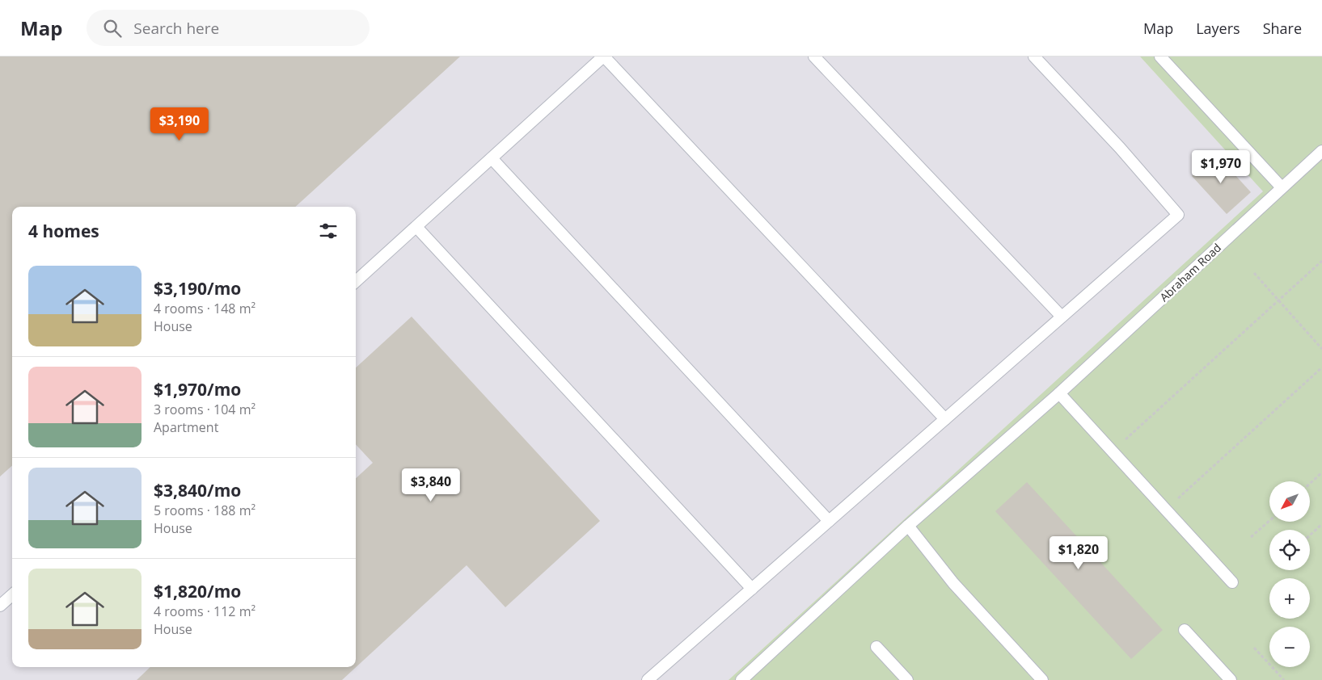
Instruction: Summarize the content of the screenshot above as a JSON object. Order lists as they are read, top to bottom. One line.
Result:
{"streets":{"lane":["Abraham Road"]},"north":"bottom left","page":{"header":"Map","search":"Search here","nav":["Map","Layers","Share"],"price":["$3,190","$1,970","$3,840","$1,820"],"heading":"4 homes","list":[{"name":"$3,190/mo","note":"4 rooms · 148 m² · House"},{"name":"$1,970/mo","note":"3 rooms · 104 m² · Apartment"},{"name":"$3,840/mo","note":"5 rooms · 188 m² · House"},{"name":"$1,820/mo","note":"4 rooms · 112 m² · House"}],"map_buttons":["+","−"]}}
